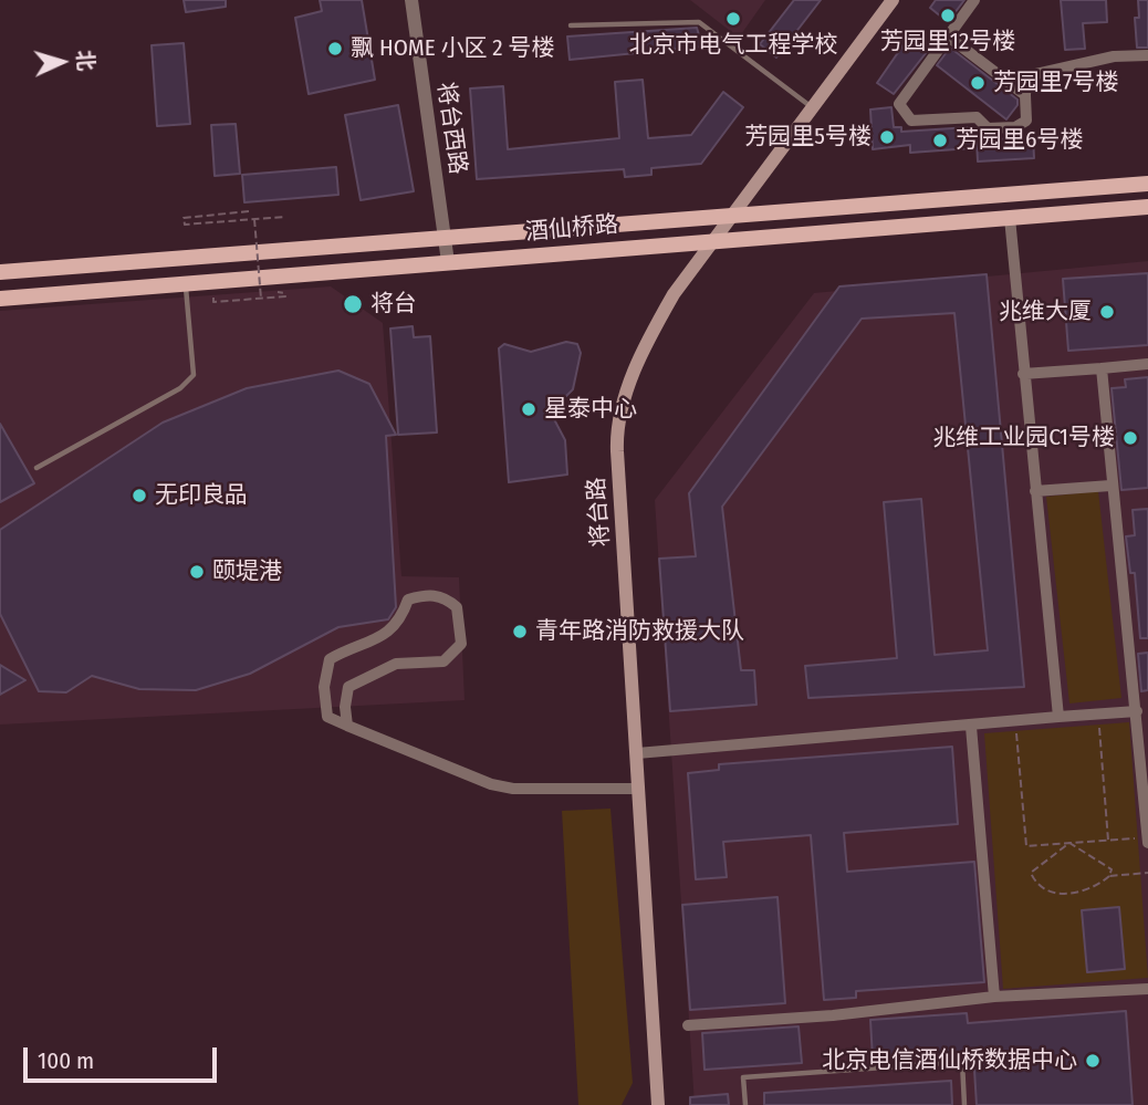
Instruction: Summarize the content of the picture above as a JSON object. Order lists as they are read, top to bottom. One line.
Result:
{"streets":{"main road":["酒仙桥路","将台路"],"street":["将台西路"]},"crossings":[["将台西路","酒仙桥路"],["酒仙桥路","将台路"]],"places":["芳园里12号楼","北京市电气工程学校","飘 HOME 小区 2 号楼","芳园里7号楼","芳园里5号楼","芳园里6号楼","将台","兆维大厦","星泰中心","兆维工业园C1号楼","无印良品","颐堤港","青年路消防救援大队","北京电信酒仙桥数据中心"],"scale_bar":"100 m","north":"right"}
